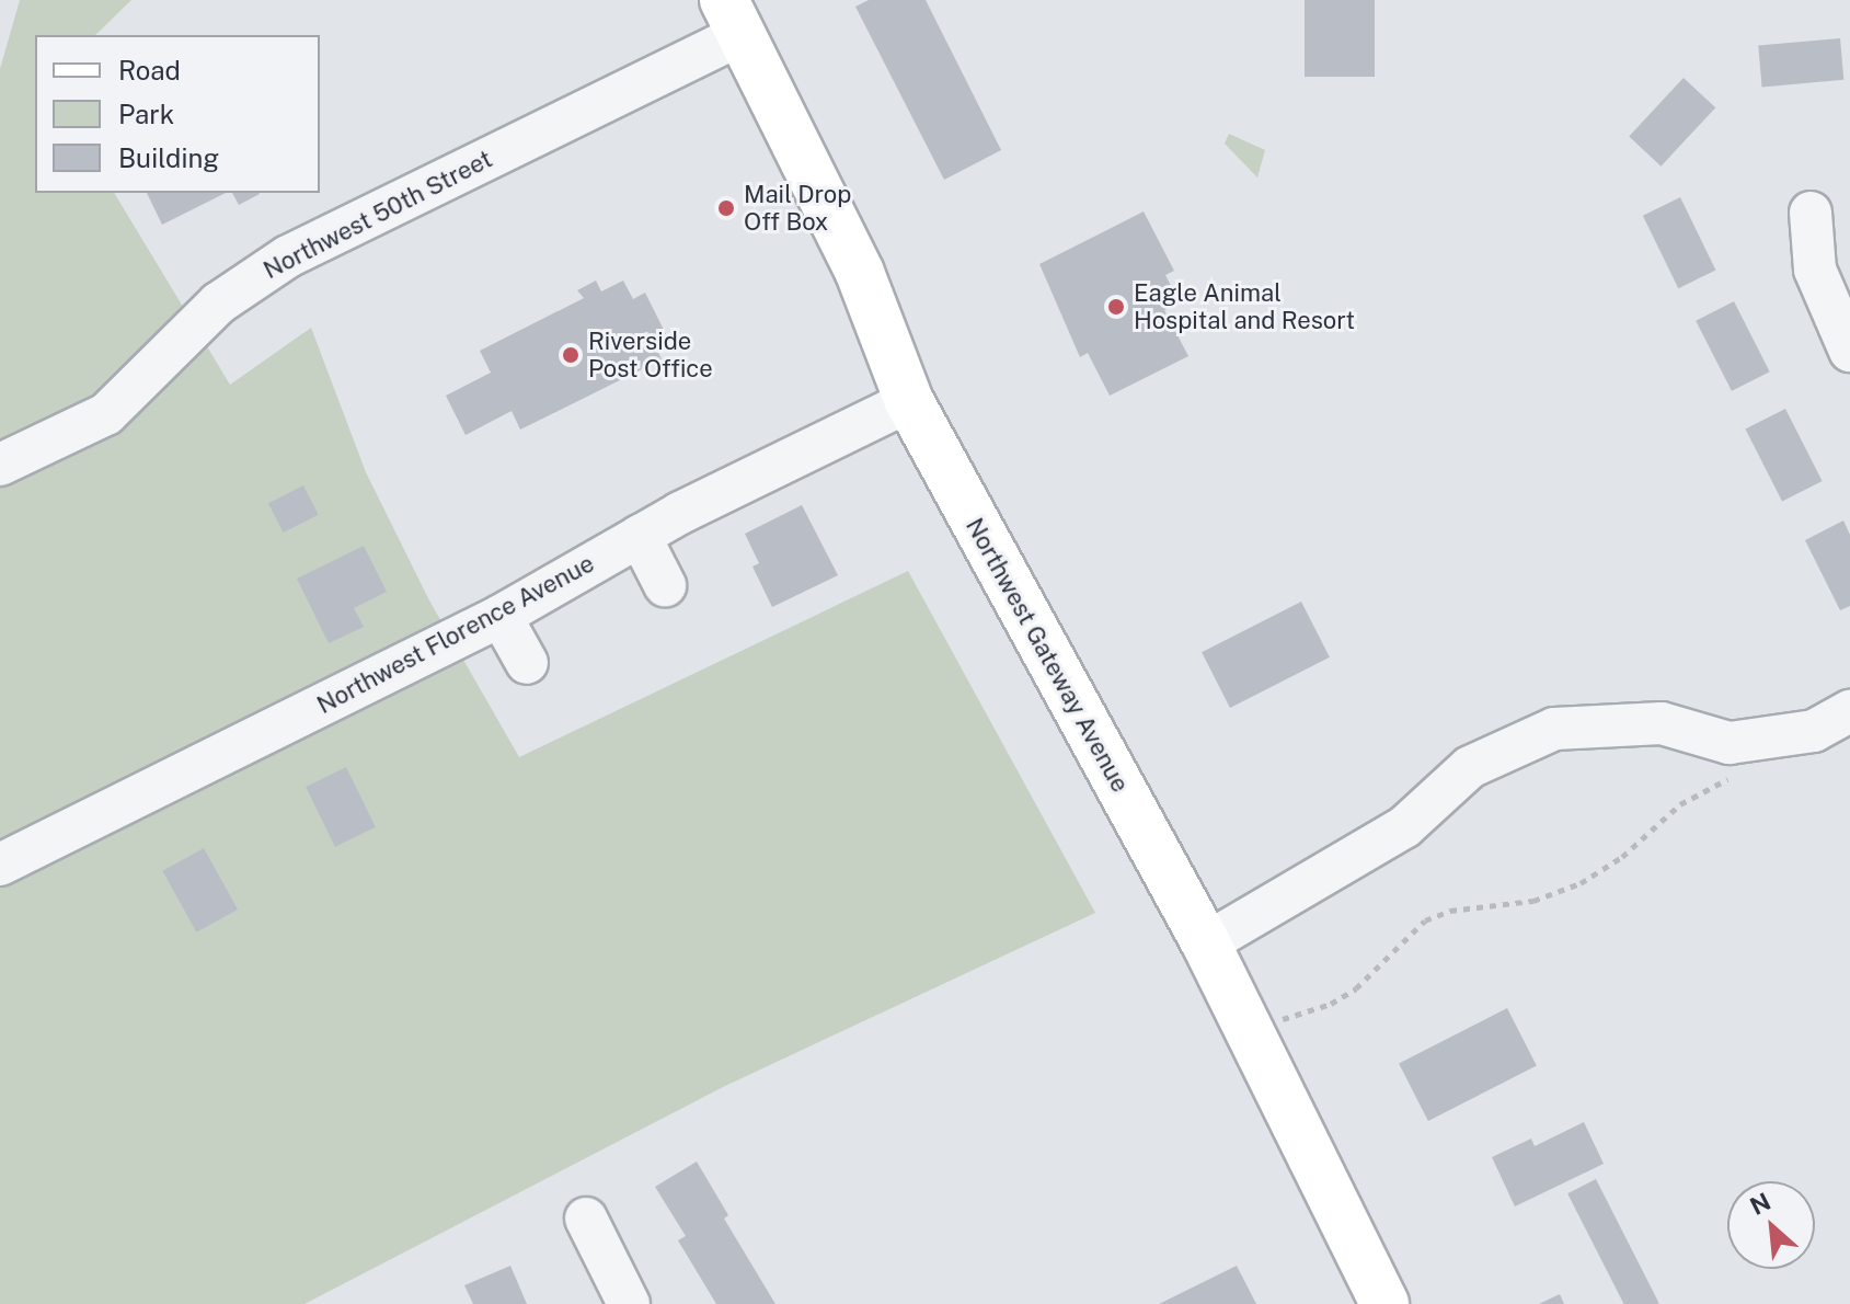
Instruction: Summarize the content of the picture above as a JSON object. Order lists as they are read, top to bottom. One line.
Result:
{"streets":{"main road":["Northwest Gateway Avenue"],"street":["Northwest 50th Street","Northwest Florence Avenue"]},"crossings":[["Northwest 50th Street","Northwest Gateway Avenue"],["Northwest Florence Avenue","Northwest Gateway Avenue"]],"places":["Mail Drop Off Box","Eagle Animal Hospital and Resort","Riverside Post Office"],"legend":["Road","Park","Building"],"north":"top left"}
